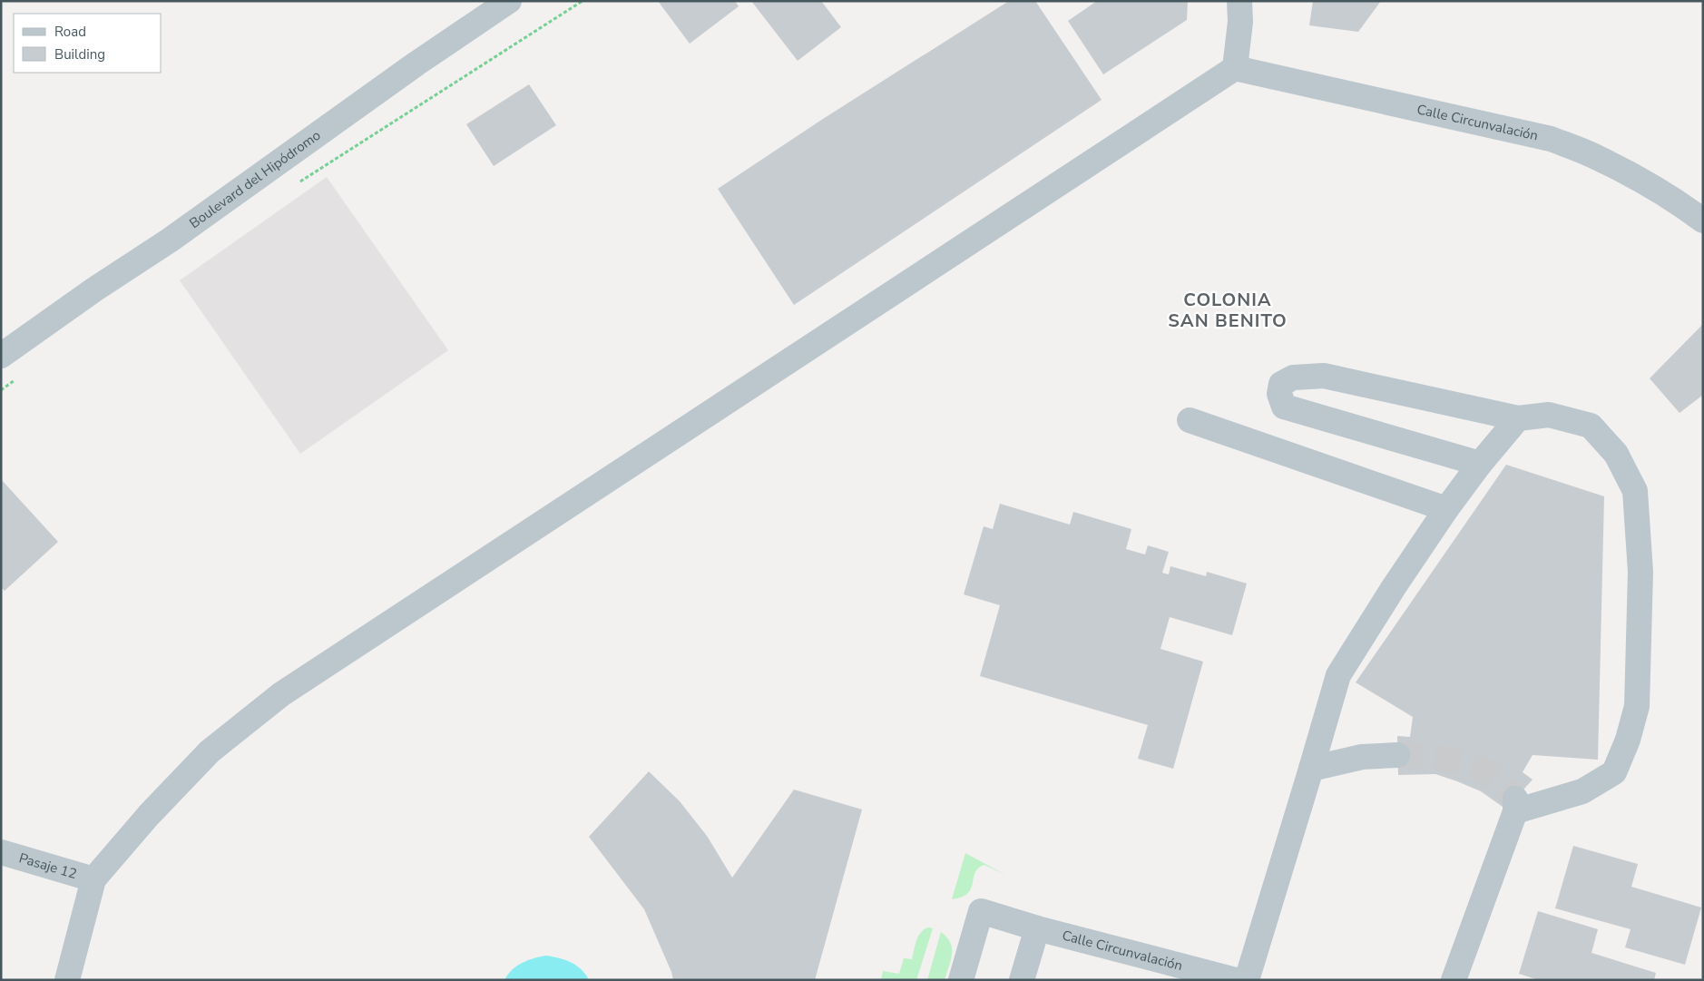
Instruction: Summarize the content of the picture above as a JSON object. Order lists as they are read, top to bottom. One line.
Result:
{"streets":{"street":["Calle Circunvalación","Boulevard del Hipódromo","Pasaje 12"]},"districts":["COLONIA SAN BENITO"],"legend":["Road","Building"]}
